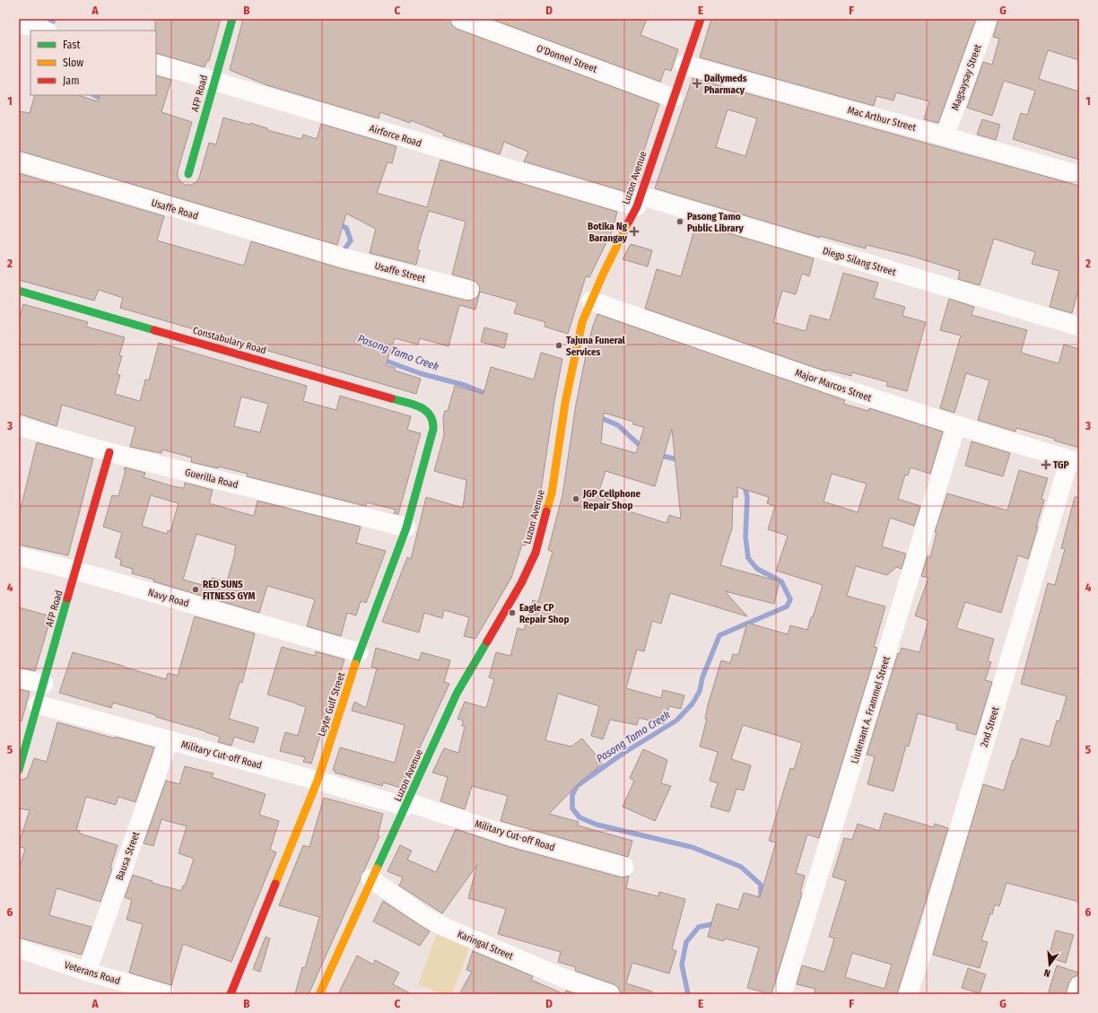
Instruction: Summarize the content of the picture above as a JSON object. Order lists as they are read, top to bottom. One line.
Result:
{"streets":{"street":["O'Donnel Street","Magsaysay Street","AFP Road","Mac Arthur Street","Airforce Road","Luzon Avenue","Usaffe Road","Diego Silang Street","Usaffe Street","Constabulary Road","Major Marcos Street","Guerilla Road","Navy Road","Leyte Gulf Street","Liutenant A. Frammel Street","2nd Street","Military Cut-off Road","Bausa Street","Karingal Street","Veterans Road"]},"crossings":[["O'Donnel Street","Luzon Avenue"],["Magsaysay Street","Mac Arthur Street"],["AFP Road","Airforce Road"],["AFP Road","Guerilla Road"],["AFP Road","Navy Road"],["AFP Road","Military Cut-off Road"],["Mac Arthur Street","Luzon Avenue"],["Airforce Road","Luzon Avenue"],["Airforce Road","Diego Silang Street"],["Luzon Avenue","Diego Silang Street"],["Luzon Avenue","Major Marcos Street"],["Luzon Avenue","Military Cut-off Road"],["Luzon Avenue","Karingal Street"],["Usaffe Road","Usaffe Street"],["Constabulary Road","Leyte Gulf Street"],["Major Marcos Street","Liutenant A. Frammel Street"],["Major Marcos Street","2nd Street"],["Guerilla Road","Leyte Gulf Street"],["Navy Road","Leyte Gulf Street"],["Leyte Gulf Street","Military Cut-off Road"],["Military Cut-off Road","Bausa Street"],["Bausa Street","Veterans Road"]],"water":["Pasong Tamo Creek"],"places":{"health":["Dailymeds Pharmacy","Botika Ng Barangay","TGP"],"other":["Pasong Tamo Public Library","Tajuna Funeral Services","JGP Cellphone Repair Shop","RED SUNS FITNESS GYM","Eagle CP Repair Shop"]},"legend":["Fast","Slow","Jam"],"north":"bottom","grid":{"columns":["A","B","C","D","E","F","G"],"rows":["1","2","3","4","5","6"]}}
